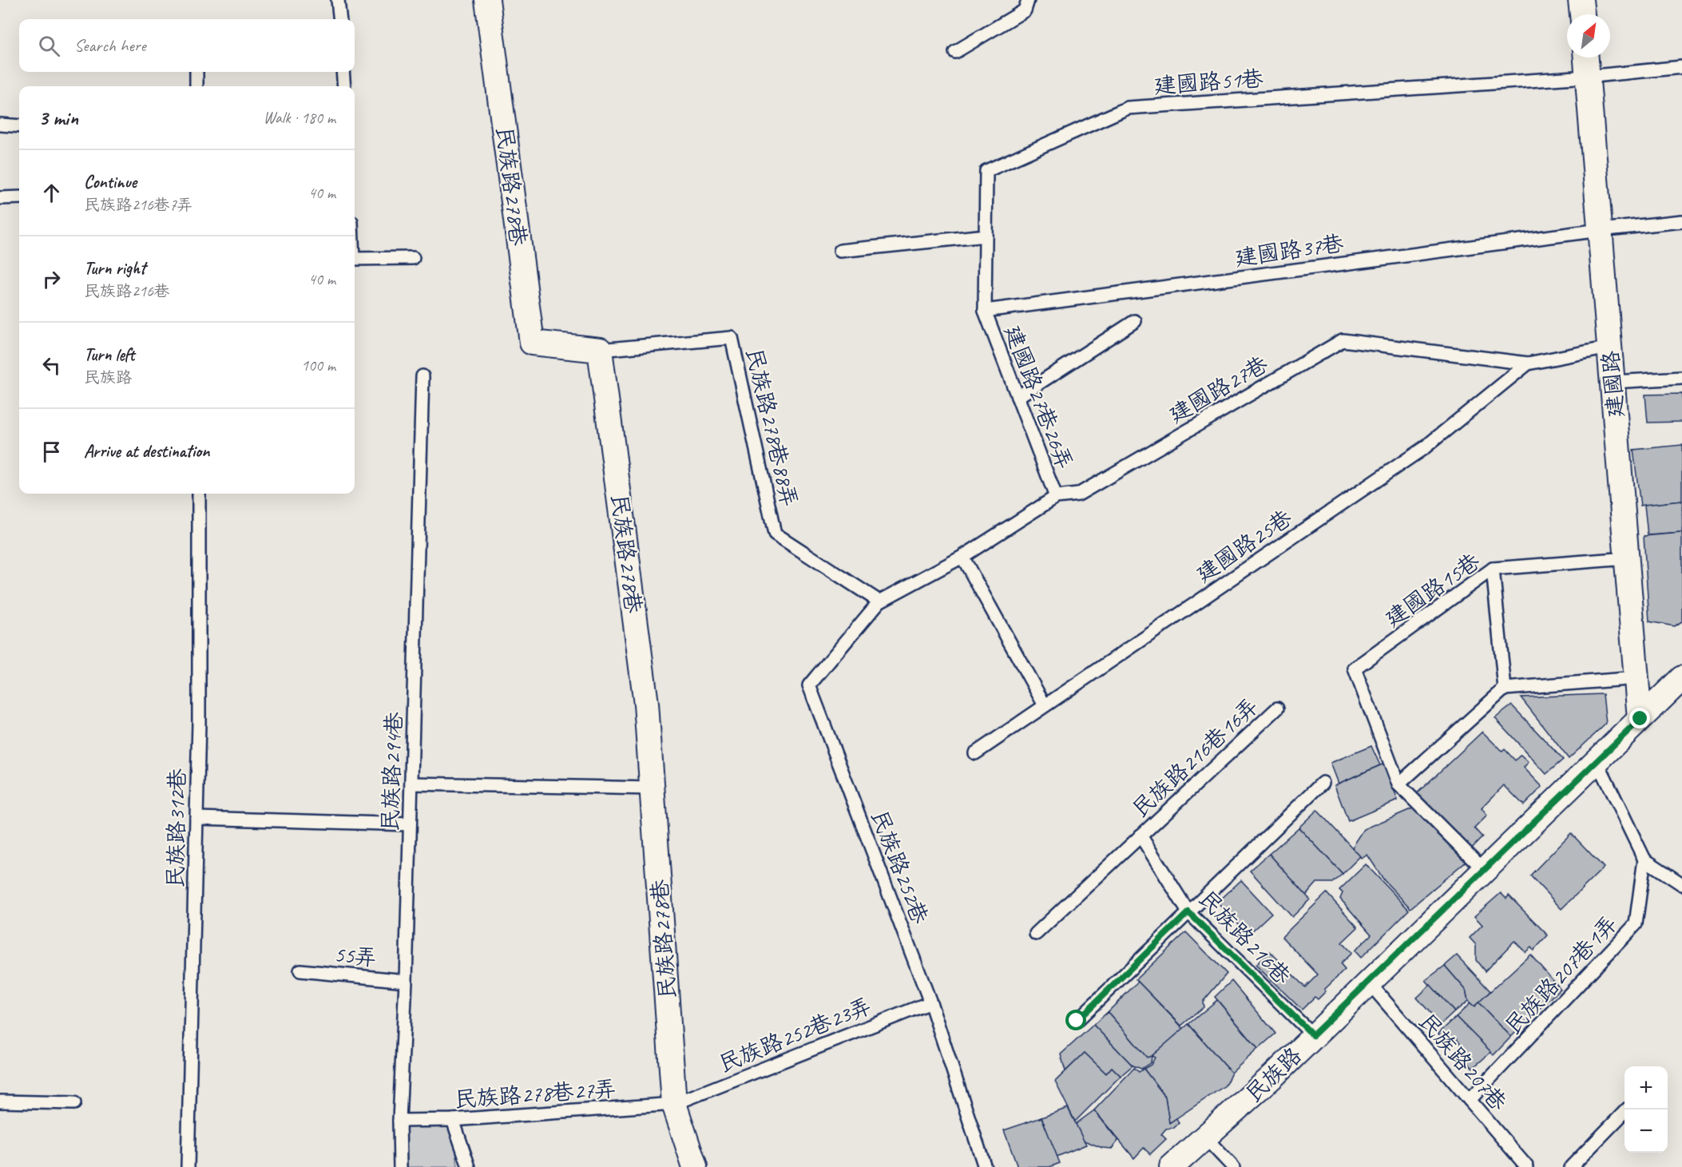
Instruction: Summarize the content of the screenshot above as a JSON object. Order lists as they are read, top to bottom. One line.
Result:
{"streets":{"street":["民族路278巷","建國路","民族路"],"lane":["建國路51巷","建國路37巷","建國路27巷","建國路27巷26弄","民族路278巷88弄","建國路25巷","建國路15巷","民族路216巷16弄","民族路294巷","民族路312巷","民族路252巷","民族路216巷","55弄","民族路207巷1弄","民族路252巷23弄","民族路207巷","民族路278巷27弄"]},"crossings":[["建國路51巷","建國路37巷"],["建國路51巷","建國路"],["建國路51巷","建國路27巷26弄"],["民族路278巷","民族路278巷88弄"],["民族路278巷","民族路252巷23弄"],["民族路278巷","民族路278巷27弄"],["建國路37巷","建國路"],["建國路37巷","建國路27巷26弄"],["建國路","建國路27巷"],["建國路","建國路15巷"],["建國路","民族路"],["建國路27巷","建國路27巷26弄"],["建國路27巷","民族路278巷88弄"],["建國路27巷","建國路25巷"],["建國路27巷","民族路252巷"],["民族路278巷88弄","民族路252巷"],["民族路216巷16弄","民族路216巷"],["民族路294巷","55弄"],["民族路294巷","民族路278巷27弄"],["民族路252巷","民族路252巷23弄"],["民族路216巷","民族路"],["民族路207巷1弄","民族路207巷"],["民族路252巷23弄","民族路278巷27弄"],["民族路207巷","民族路"]],"north":"top right","page":{"search":"Search here","heading":["3 min","Walk · 180 m"],"list":[["Continue","民族路216巷7弄","40 m"],["Turn right","民族路216巷","40 m"],["Turn left","民族路","100 m"],"Arrive at destination"],"map_buttons":["+","−"]}}
